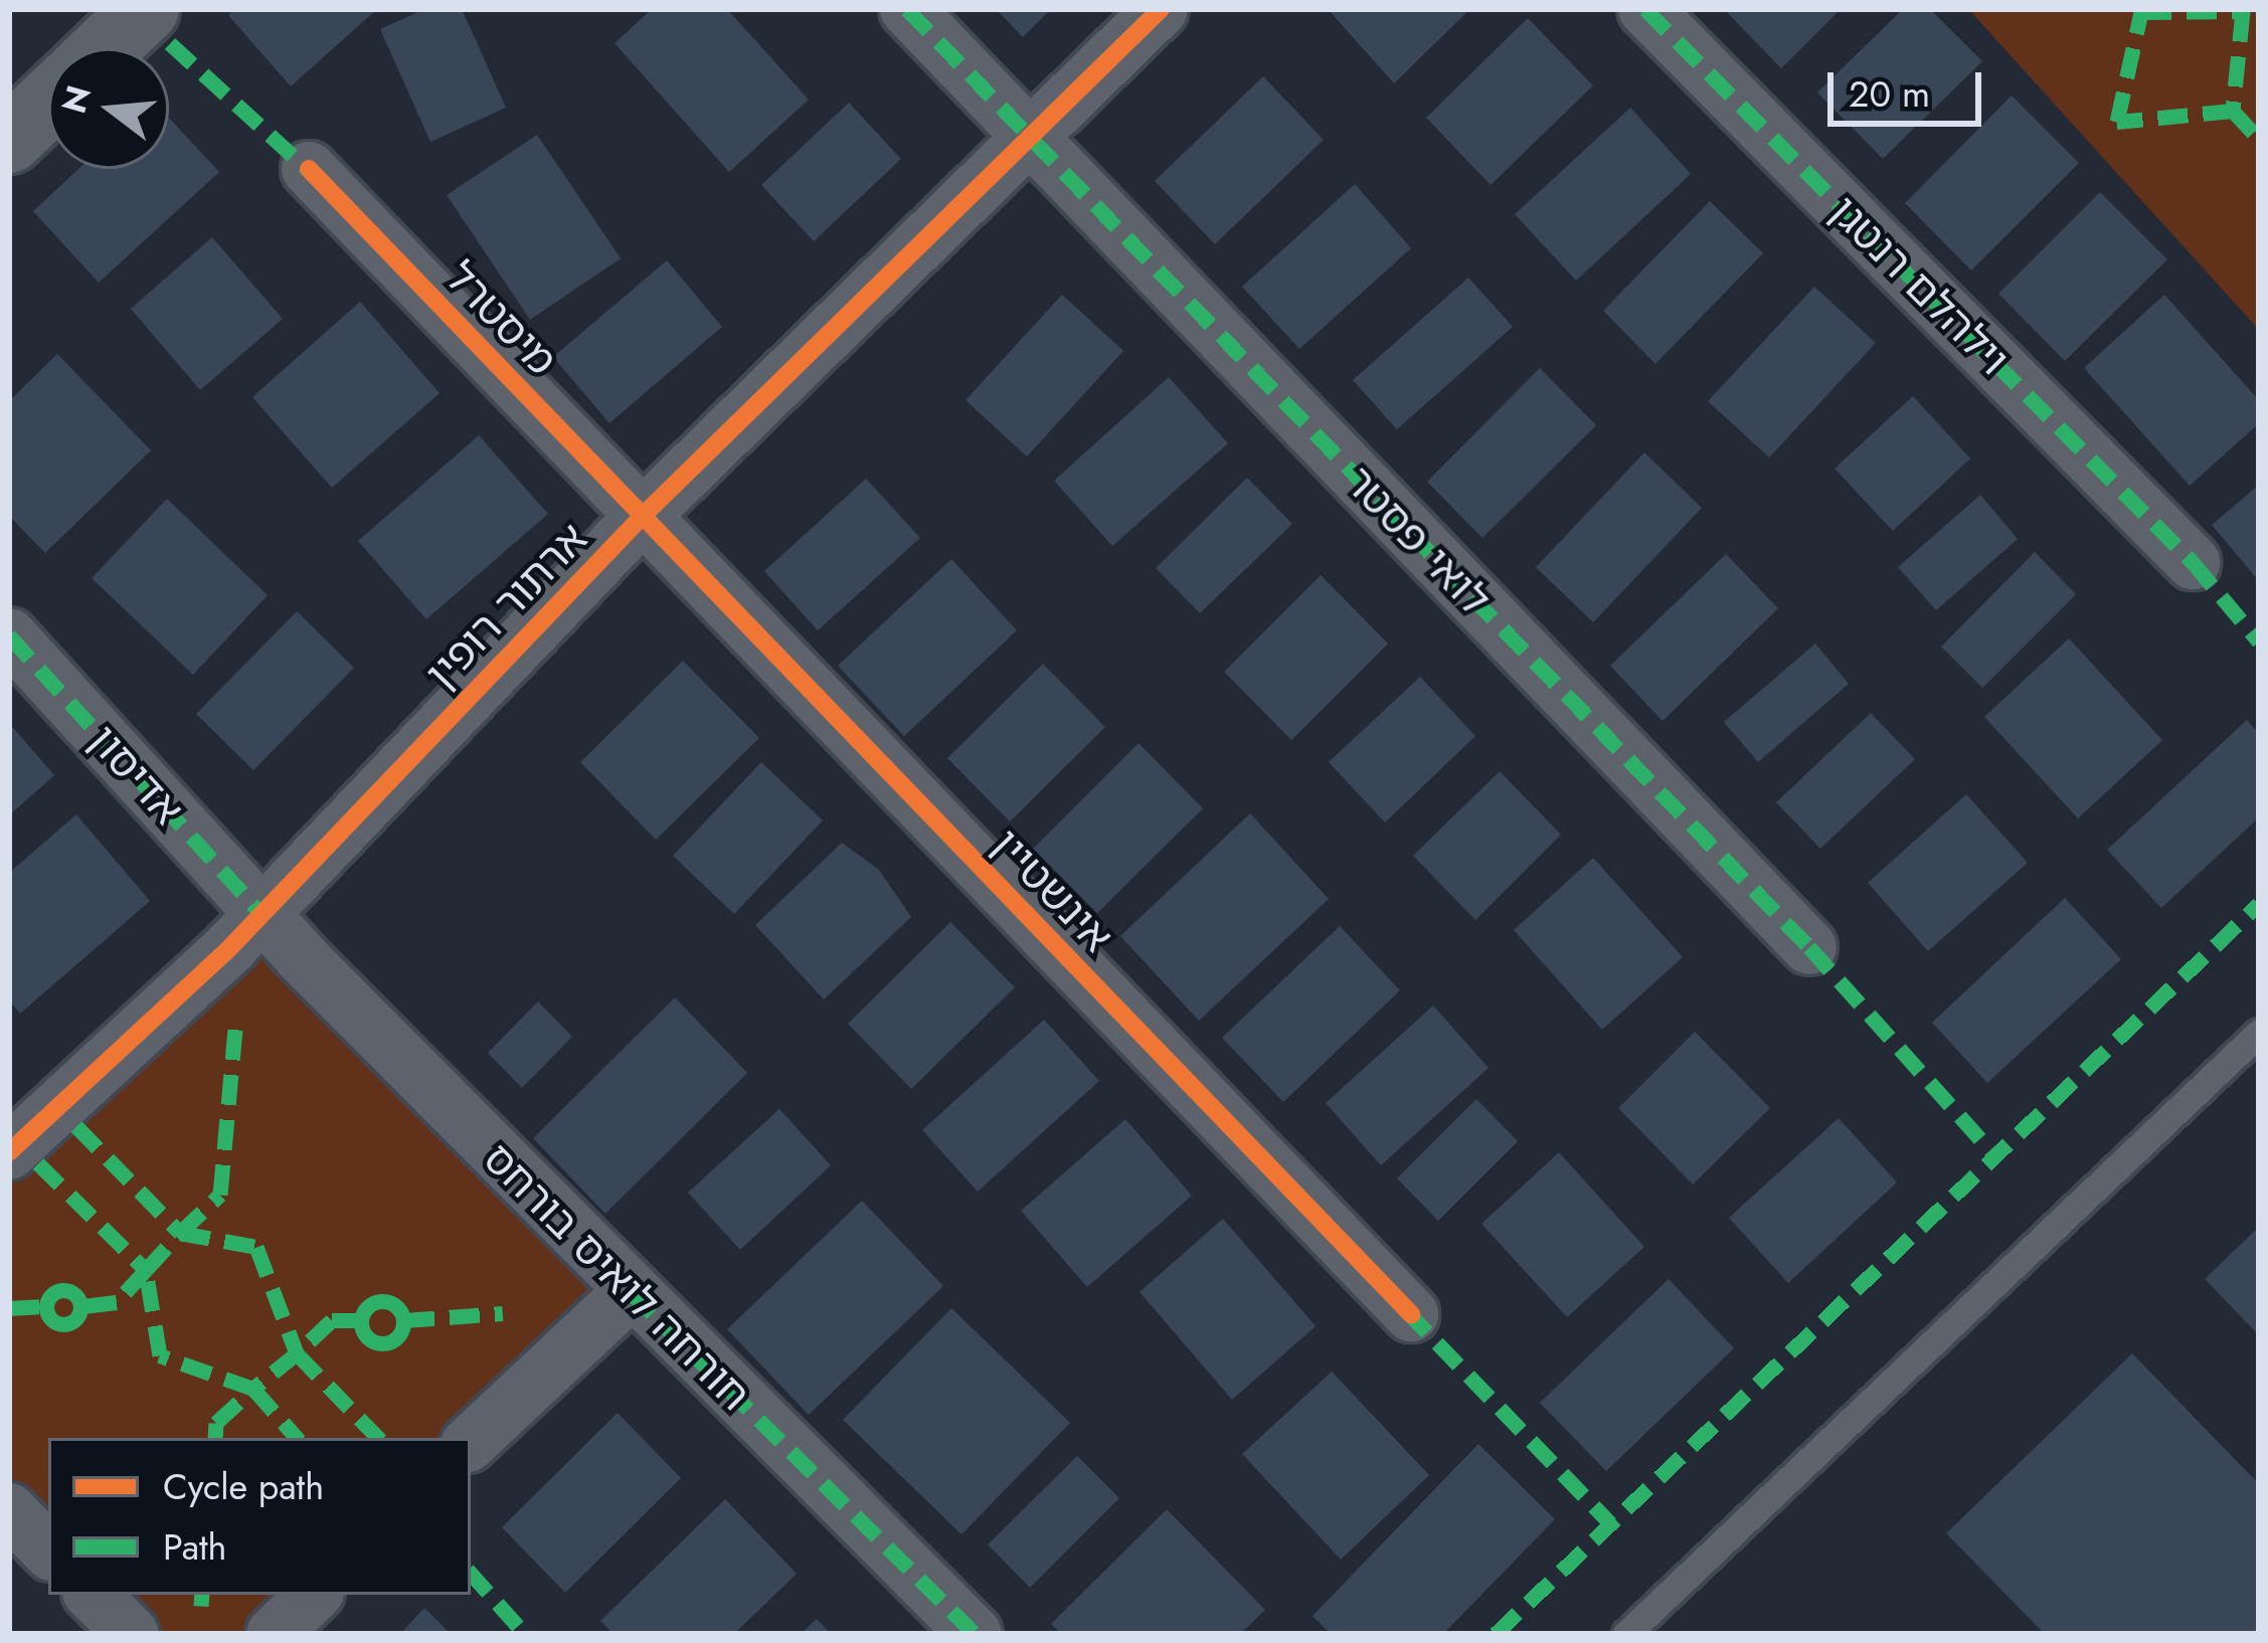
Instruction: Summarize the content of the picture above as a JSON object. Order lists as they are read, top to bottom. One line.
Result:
{"streets":{"street":["וילהלם רנטגן","מיסטרל","לואי פסטר","ארתור רופין","אדיסון","אינשטיין","חורחה לואיס בורחס"]},"crossings":[["מיסטרל","ארתור רופין"],["מיסטרל","אינשטיין"],["לואי פסטר","ארתור רופין"],["ארתור רופין","אדיסון"],["ארתור רופין","אינשטיין"],["ארתור רופין","חורחה לואיס בורחס"],["אדיסון","חורחה לואיס בורחס"]],"legend":["Cycle path","Path"],"scale_bar":"20 m","north":"left"}
